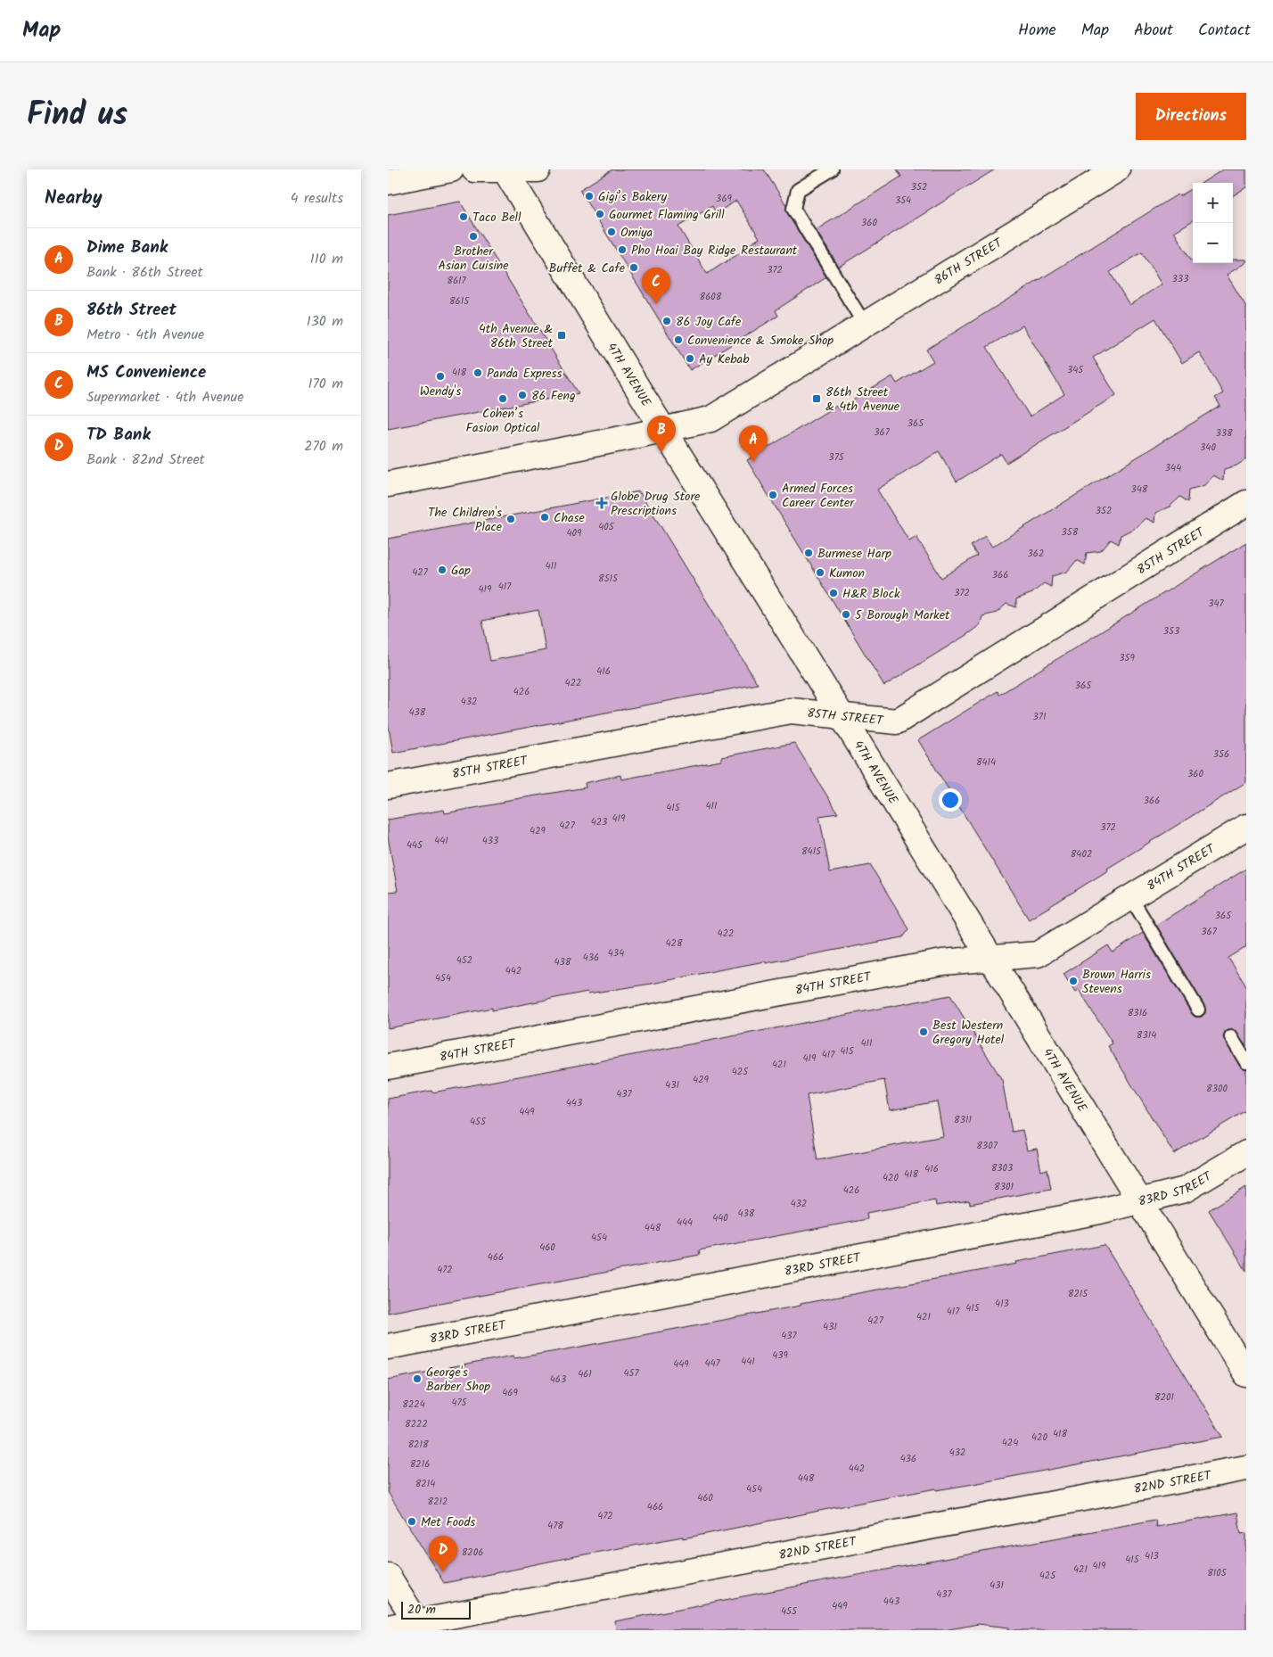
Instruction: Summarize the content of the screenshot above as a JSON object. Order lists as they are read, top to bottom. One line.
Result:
{"streets":{"street":["86TH STREET","4TH AVENUE","85TH STREET","84TH STREET","83RD STREET","82ND STREET"]},"crossings":[["86TH STREET","4TH AVENUE"],["4TH AVENUE","85TH STREET"],["4TH AVENUE","84TH STREET"],["4TH AVENUE","83RD STREET"]],"places":{"other":["Gigi’s Bakery","Gourmet Flaming Grill","Taco Bell","Omiya","Brother Asian Cuisine","Pho Hoai Bay Ridge Restaurant","Buffet & Cafe","86 Joy Cafe","Convenience & Smoke Shop","Ay Kebab","Panda Express","Wendy's","86 Feng","Cohen’s Fasion Optical","Armed Forces Career Center","Chase","The Children's Place","Burmese Harp","Gap","Kumon","H&R Block","5 Borough Market","Brown Harris Stevens","Best Western Gregory Hotel","George's Barber Shop","Met Foods"],"transit":["4th Avenue & 86th Street","86th Street & 4th Avenue"],"health":["Globe Drug Store Prescriptions"]},"house_numbers":["352","369","354","360","372","333","8617","8608","8615","345","418","365","367","338","340","375","344","348","352","405","358","409","362","411","427","366","8515","417","419","372","347","353","359","416","422","365","426","432","438","371","356","8414","360","366","411","415","419","423","427","372","429","441","433","445","8415","8402","365","367","422","428","434","436","452","438","442","454","8316","8314","411","415","417","419","421","425","429","431","8300","437","443","449","8311","455","8307","8303","416","418","420","8301","426","432","438","440","444","448","454","460","466","472","8215","413","415","417","421","427","431","437","439","441","447","449","457","461","463","469","8201","475","8224","8222","418","420","424","8218","432","436","8216","442","448","8214","454","460","8212","466","472","478","8206","413","415","419","421","8105","425","431","437","443","449","455"],"scale_bar":"20 m","page":{"header":"Map","nav":["Home","Map","About","Contact"],"title":"Find us","buttons":"Directions","heading":["Nearby","4 results"],"map_buttons":["+","−"],"list":[{"mark":"A","name":"Dime Bank","note":"Bank · 86th Street","value":"110 m"},{"mark":"B","name":"86th Street","note":"Metro · 4th Avenue","value":"130 m"},{"mark":"C","name":"MS Convenience","note":"Supermarket · 4th Avenue","value":"170 m"},{"mark":"D","name":"TD Bank","note":"Bank · 82nd Street","value":"270 m"}],"pins":["C","B","A","D"],"scale":"20 m"}}
